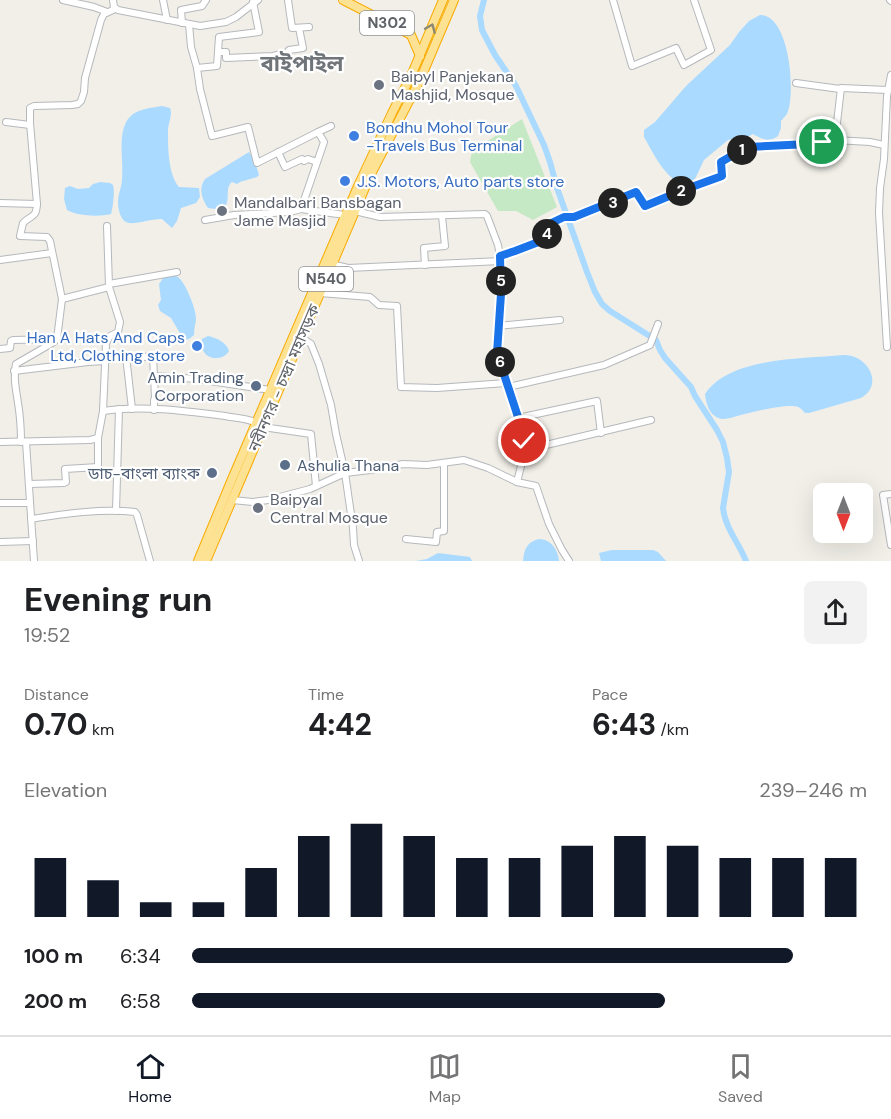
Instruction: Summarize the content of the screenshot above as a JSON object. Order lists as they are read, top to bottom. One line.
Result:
{"streets":{"highway":["N302","N540","নবীনগর - চন্দ্রা মহাসড়ক"]},"crossings":[["N302","নবীনগর - চন্দ্রা মহাসড়ক"]],"districts":["বাইপাইল"],"places":["Baipyl Panjekana Mashjid, Mosque","Bondhu Mohol Tour -Travels Bus Terminal","J.S. Motors, Auto parts store","Mandalbari Bansbagan Jame Masjid","Han A Hats And Caps Ltd, Clothing store","Amin Trading Corporation","Ashulia Thana","ডাচ-বাংলা ব্যাংক","Baipyal Central Mosque"],"north":"bottom","page":{"pins":["1","2","3","4","5","6"],"heading":["Evening run","19:52"],"stats":[["Distance","0.70 km"],["Time","4:42"],["Pace","6:43 /km"]],"chart":["Elevation","239–246 m"],"list":[{"name":"100 m","note":"6:34"},{"name":"200 m","note":"6:58"}],"tabs":["Home","Map","Saved"]}}
